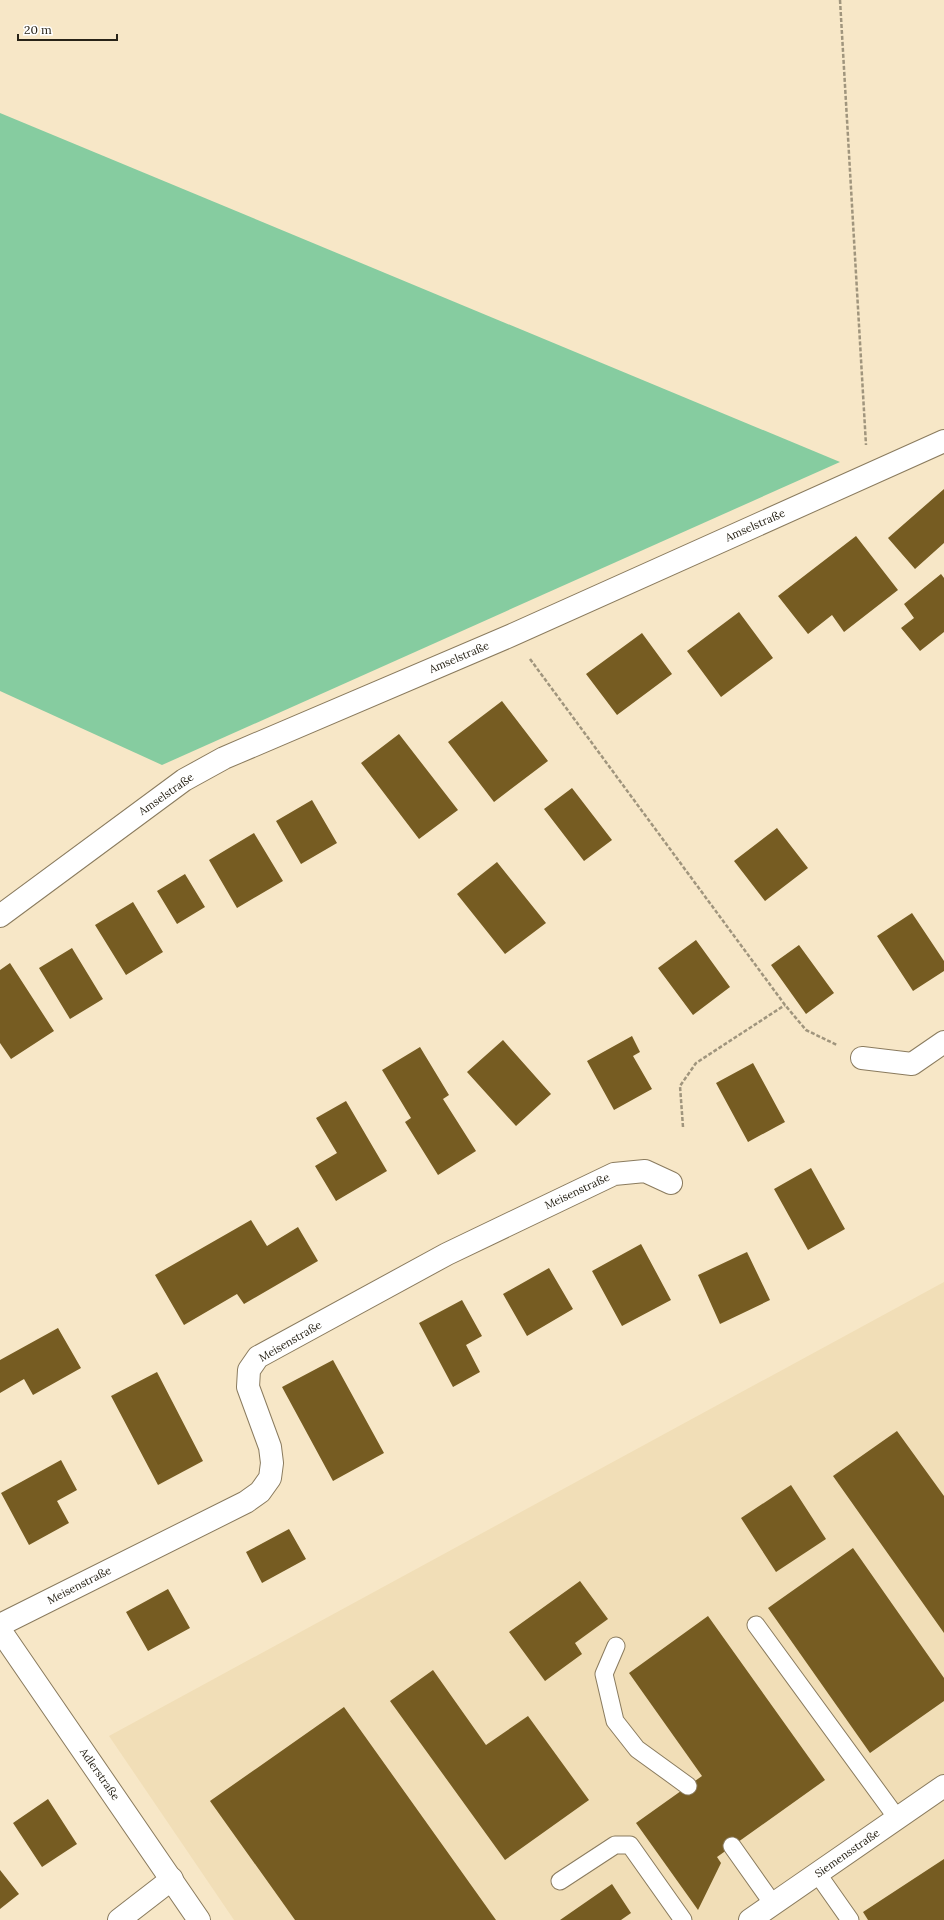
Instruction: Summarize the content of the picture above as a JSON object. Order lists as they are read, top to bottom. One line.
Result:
{"streets":{"street":["Amselstraße","Meisenstraße","Adlerstraße","Siemensstraße"]},"scale_bar":"20 m"}
